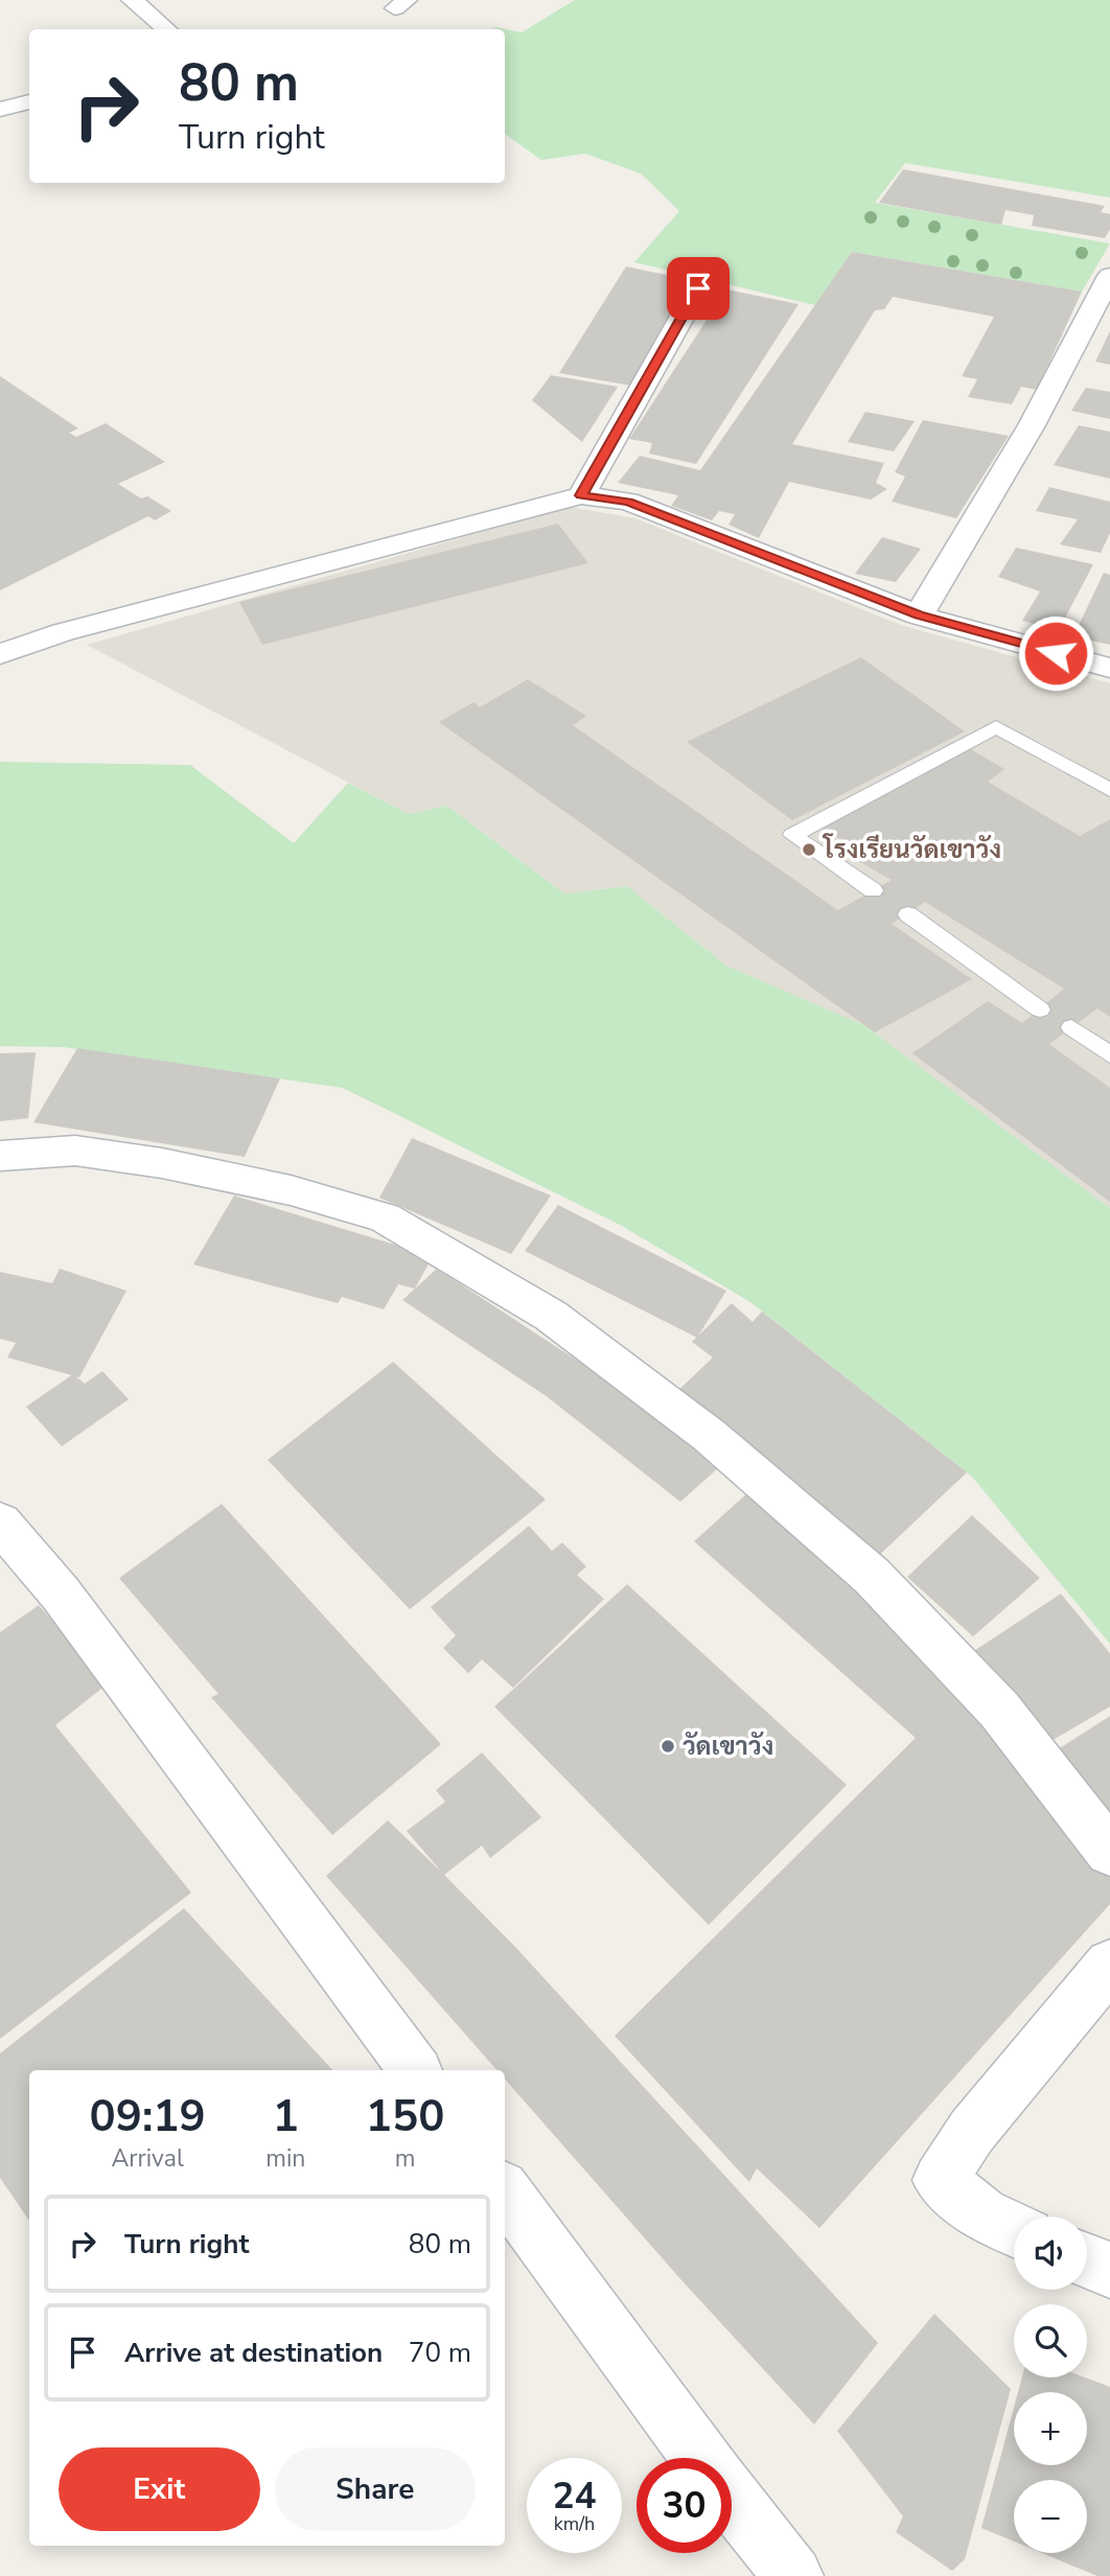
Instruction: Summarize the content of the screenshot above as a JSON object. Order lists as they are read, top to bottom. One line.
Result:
{"places":["โรงเรียนวัดเขาวัง","วัดเขาวัง"],"page":{"turn":["80 m","Turn right"],"eta":["09:19","Arrival","1","min","150","m"],"list":[{"name":"Turn right","value":"80 m"},{"name":"Arrive at destination","value":"70 m"}],"map_buttons":["+","−"],"buttons":["Exit","Share"],"speed":"24 km/h","limit":"30"}}
